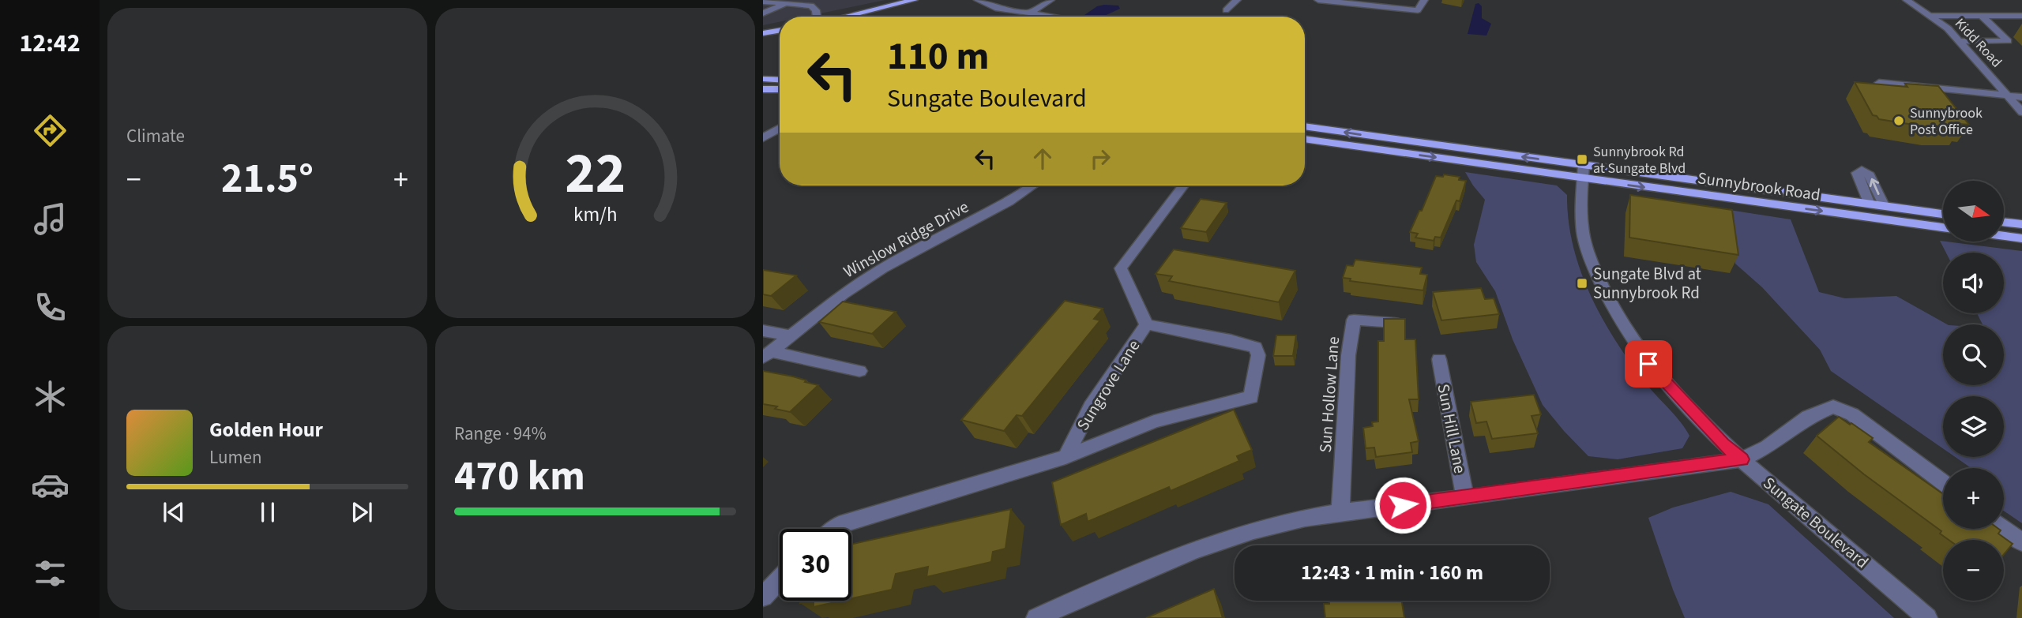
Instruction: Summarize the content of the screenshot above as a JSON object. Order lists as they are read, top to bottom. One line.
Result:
{"streets":{"main road":["Sunnybrook Road"],"street":["Kidd Road","Winslow Ridge Drive","Sungrove Lane","Sun Hollow Lane","Sun Hill Lane","Sungate Boulevard"]},"crossings":[["Sunnybrook Road","Sungate Boulevard"]],"places":{"other":["Sunnybrook Post Office"],"transit":["Sunnybrook Rd at Sungate Blvd","Sungate Blvd at Sunnybrook Rd"]},"north":"right","page":{"tabs":"12:42","tile":["Climate",["Range · 94%","470 km"]],"turn":["110 m","Sungate Boulevard"],"heat":["−","21.5°","+"],"map_buttons":["+","−"],"song":["Golden Hour","Lumen"],"limit":"30","trip":"12:43 · 1 min · 160 m","gauge":["22","km/h"]}}
